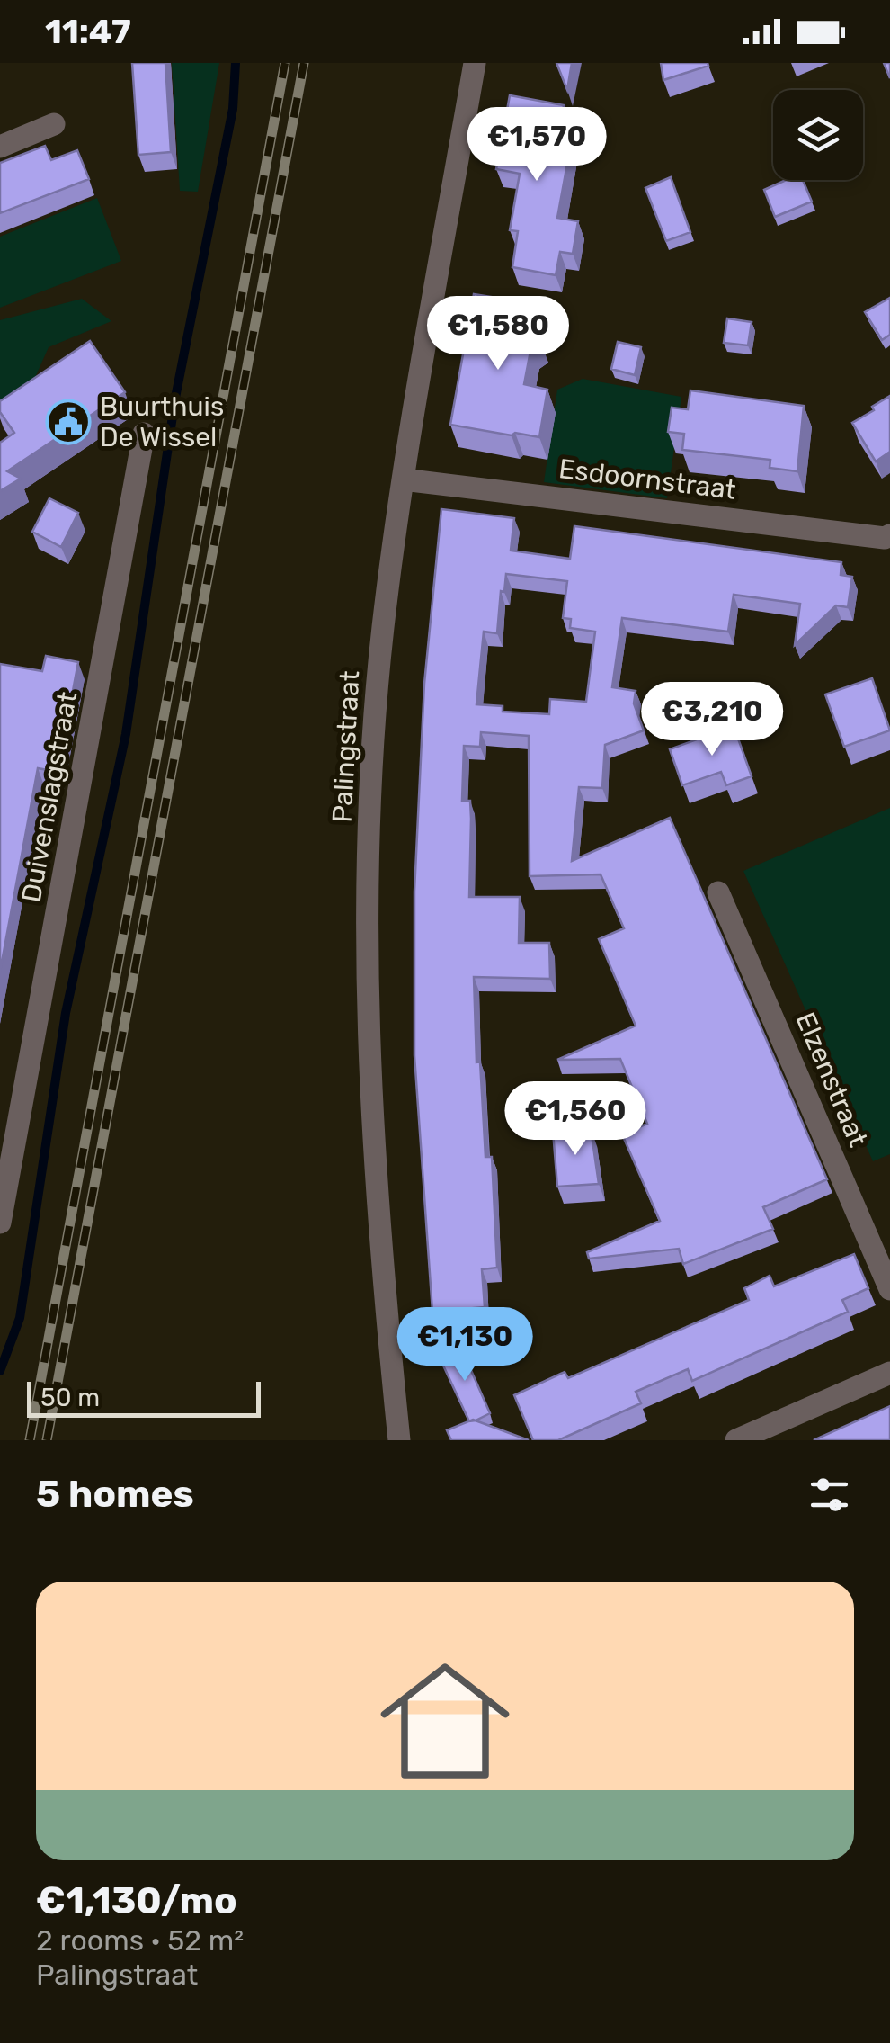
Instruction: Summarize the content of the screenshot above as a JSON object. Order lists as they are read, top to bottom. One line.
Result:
{"streets":{"street":["Esdoornstraat","Palingstraat","Duivenslagstraat","Elzenstraat"]},"crossings":[["Esdoornstraat","Palingstraat"]],"places":{"public building":["Buurthuis De Wissel"]},"scale_bar":"50 m","page":{"status":"11:47","price":["€1,570","€1,580","€3,210","€1,560","€1,130"],"scale":"50 m","heading":"5 homes","list":[{"name":"€1,130/mo","note":"2 rooms · 52 m² · Palingstraat"}]}}
